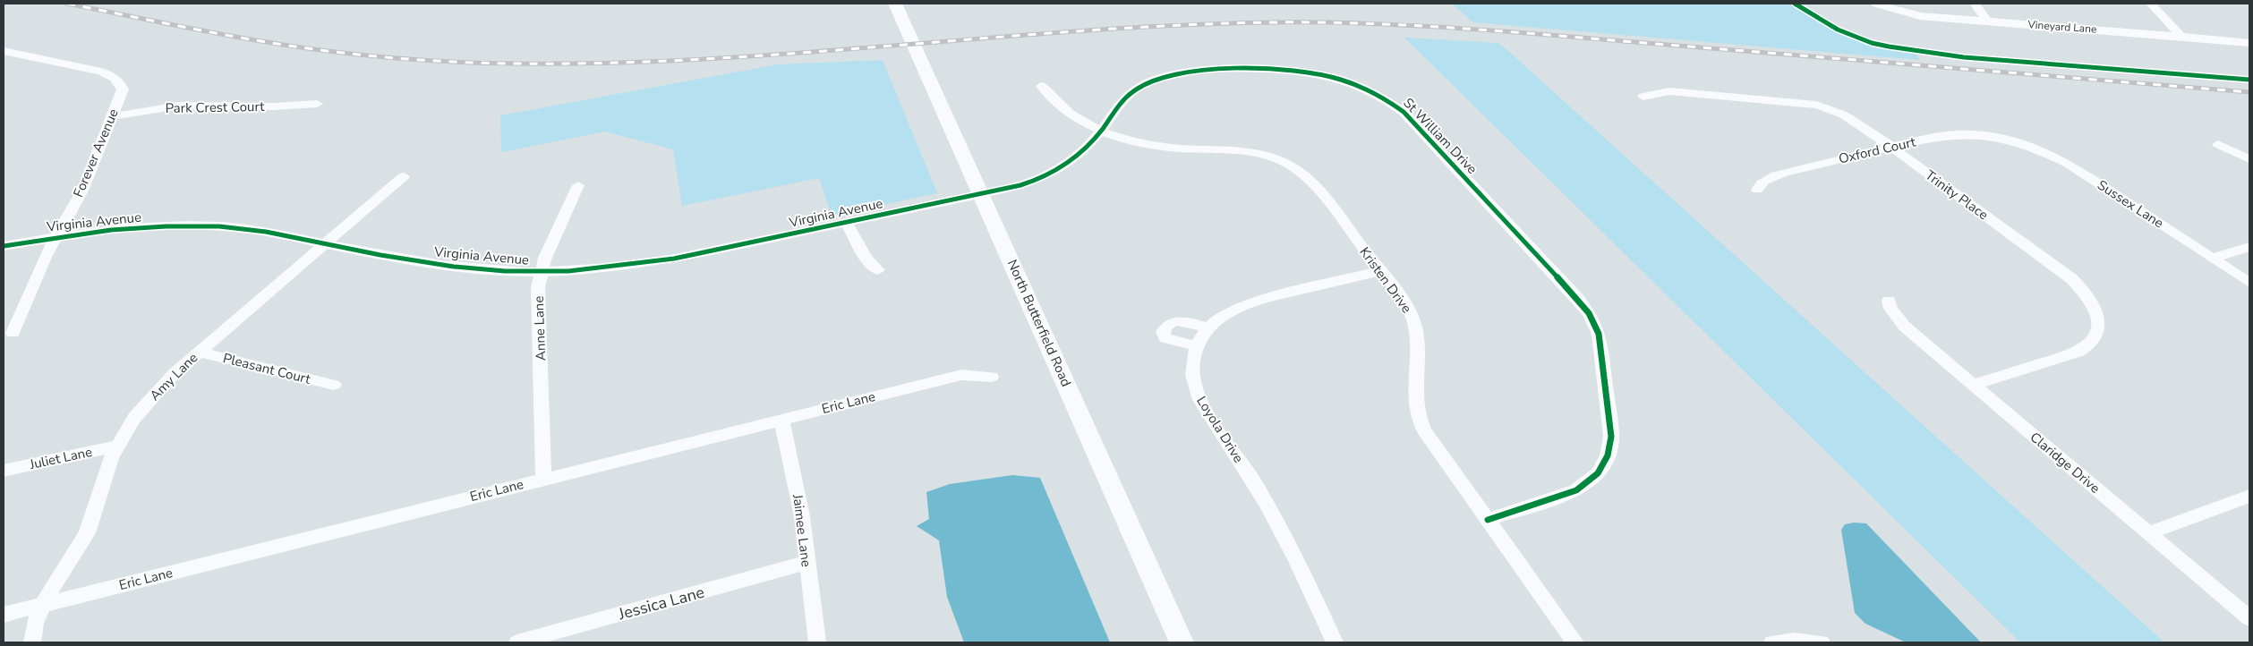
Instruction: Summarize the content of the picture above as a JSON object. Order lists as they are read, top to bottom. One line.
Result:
{"streets":{"main road":["North Butterfield Road"],"street":["Vineyard Lane","Park Crest Court","St William Drive","Oxford Court","Forever Avenue","Trinity Place","Sussex Lane","Virginia Avenue","Kristen Drive","Anne Lane","Pleasant Court","Amy Lane","Eric Lane","Loyola Drive","Juliet Lane","Claridge Drive","Jaimee Lane","Jessica Lane"]},"crossings":[["Park Crest Court","Forever Avenue"],["St William Drive","Virginia Avenue"],["St William Drive","Kristen Drive"],["St William Drive","North Butterfield Road"],["Oxford Court","Trinity Place"],["Oxford Court","Sussex Lane"],["Forever Avenue","Virginia Avenue"],["Trinity Place","Claridge Drive"],["Virginia Avenue","North Butterfield Road"],["Virginia Avenue","Anne Lane"],["Virginia Avenue","Amy Lane"],["Kristen Drive","Loyola Drive"],["Anne Lane","Eric Lane"],["Pleasant Court","Amy Lane"],["Amy Lane","Eric Lane"],["Amy Lane","Juliet Lane"],["Eric Lane","Jaimee Lane"],["Jaimee Lane","Jessica Lane"]]}
